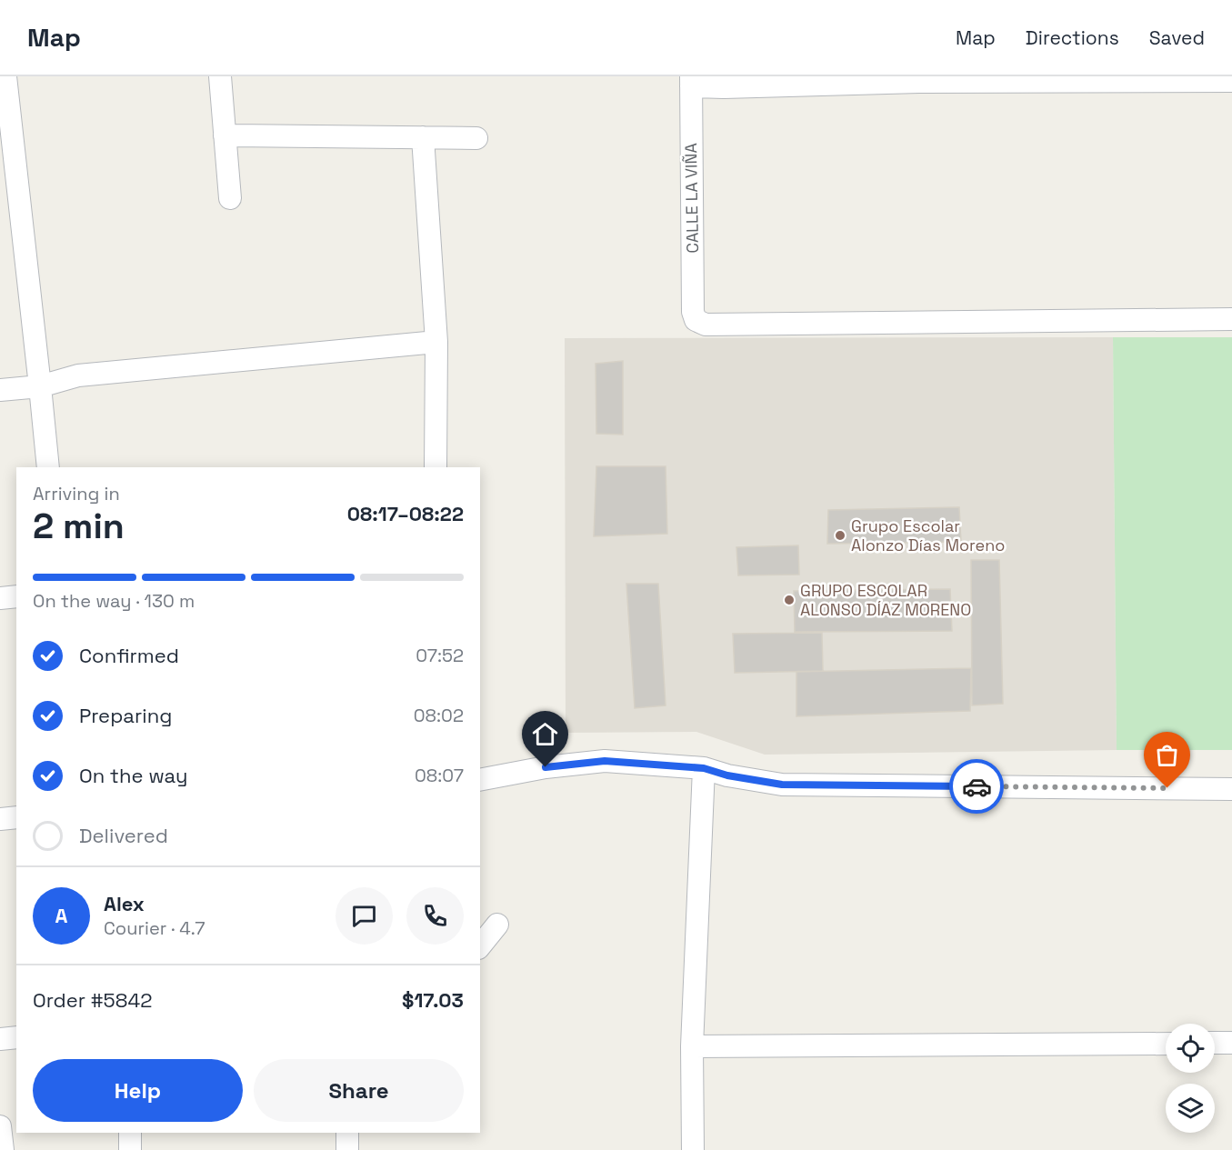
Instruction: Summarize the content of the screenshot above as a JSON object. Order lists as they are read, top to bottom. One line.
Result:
{"streets":{"street":["CALLE LA VIÑA"]},"places":["Grupo Escolar Alonzo Días Moreno","GRUPO ESCOLAR ALONSO DÍAZ MORENO"],"page":{"header":"Map","nav":["Map","Directions","Saved"],"heading":["2 min","Arriving in","08:17–08:22"],"panel":["Alex","Courier · 4.7","Order #5842","$17.03"],"bar":"On the way · 130 m","list":[["Confirmed","07:52"],["Preparing","08:02"],["On the way","08:07"],"Delivered"],"round":"A","buttons":["Help","Share"]}}
